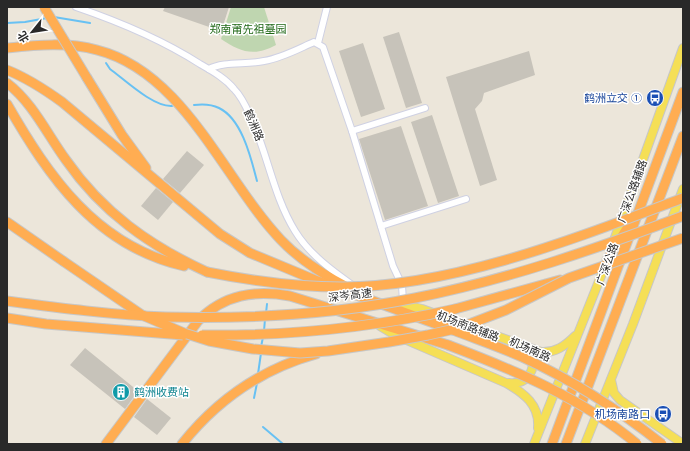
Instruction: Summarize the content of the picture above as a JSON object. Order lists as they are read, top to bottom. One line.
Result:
{"streets":{"highway":["广深公路","深岑高速","机场南路"],"main road":["广深公路辅路","机场南路辅路"],"street":["鹤洲路"]},"crossings":[["鹤洲路","机场南路辅路"],["鹤洲路","机场南路"],["广深公路辅路","机场南路辅路"],["机场南路辅路","机场南路"]],"parks":["郑南莆先祖墓园"],"places":{"bus stop":["鹤洲立交 ①","机场南路口"],"building":["鹤洲收费站"]},"north":"bottom left"}
